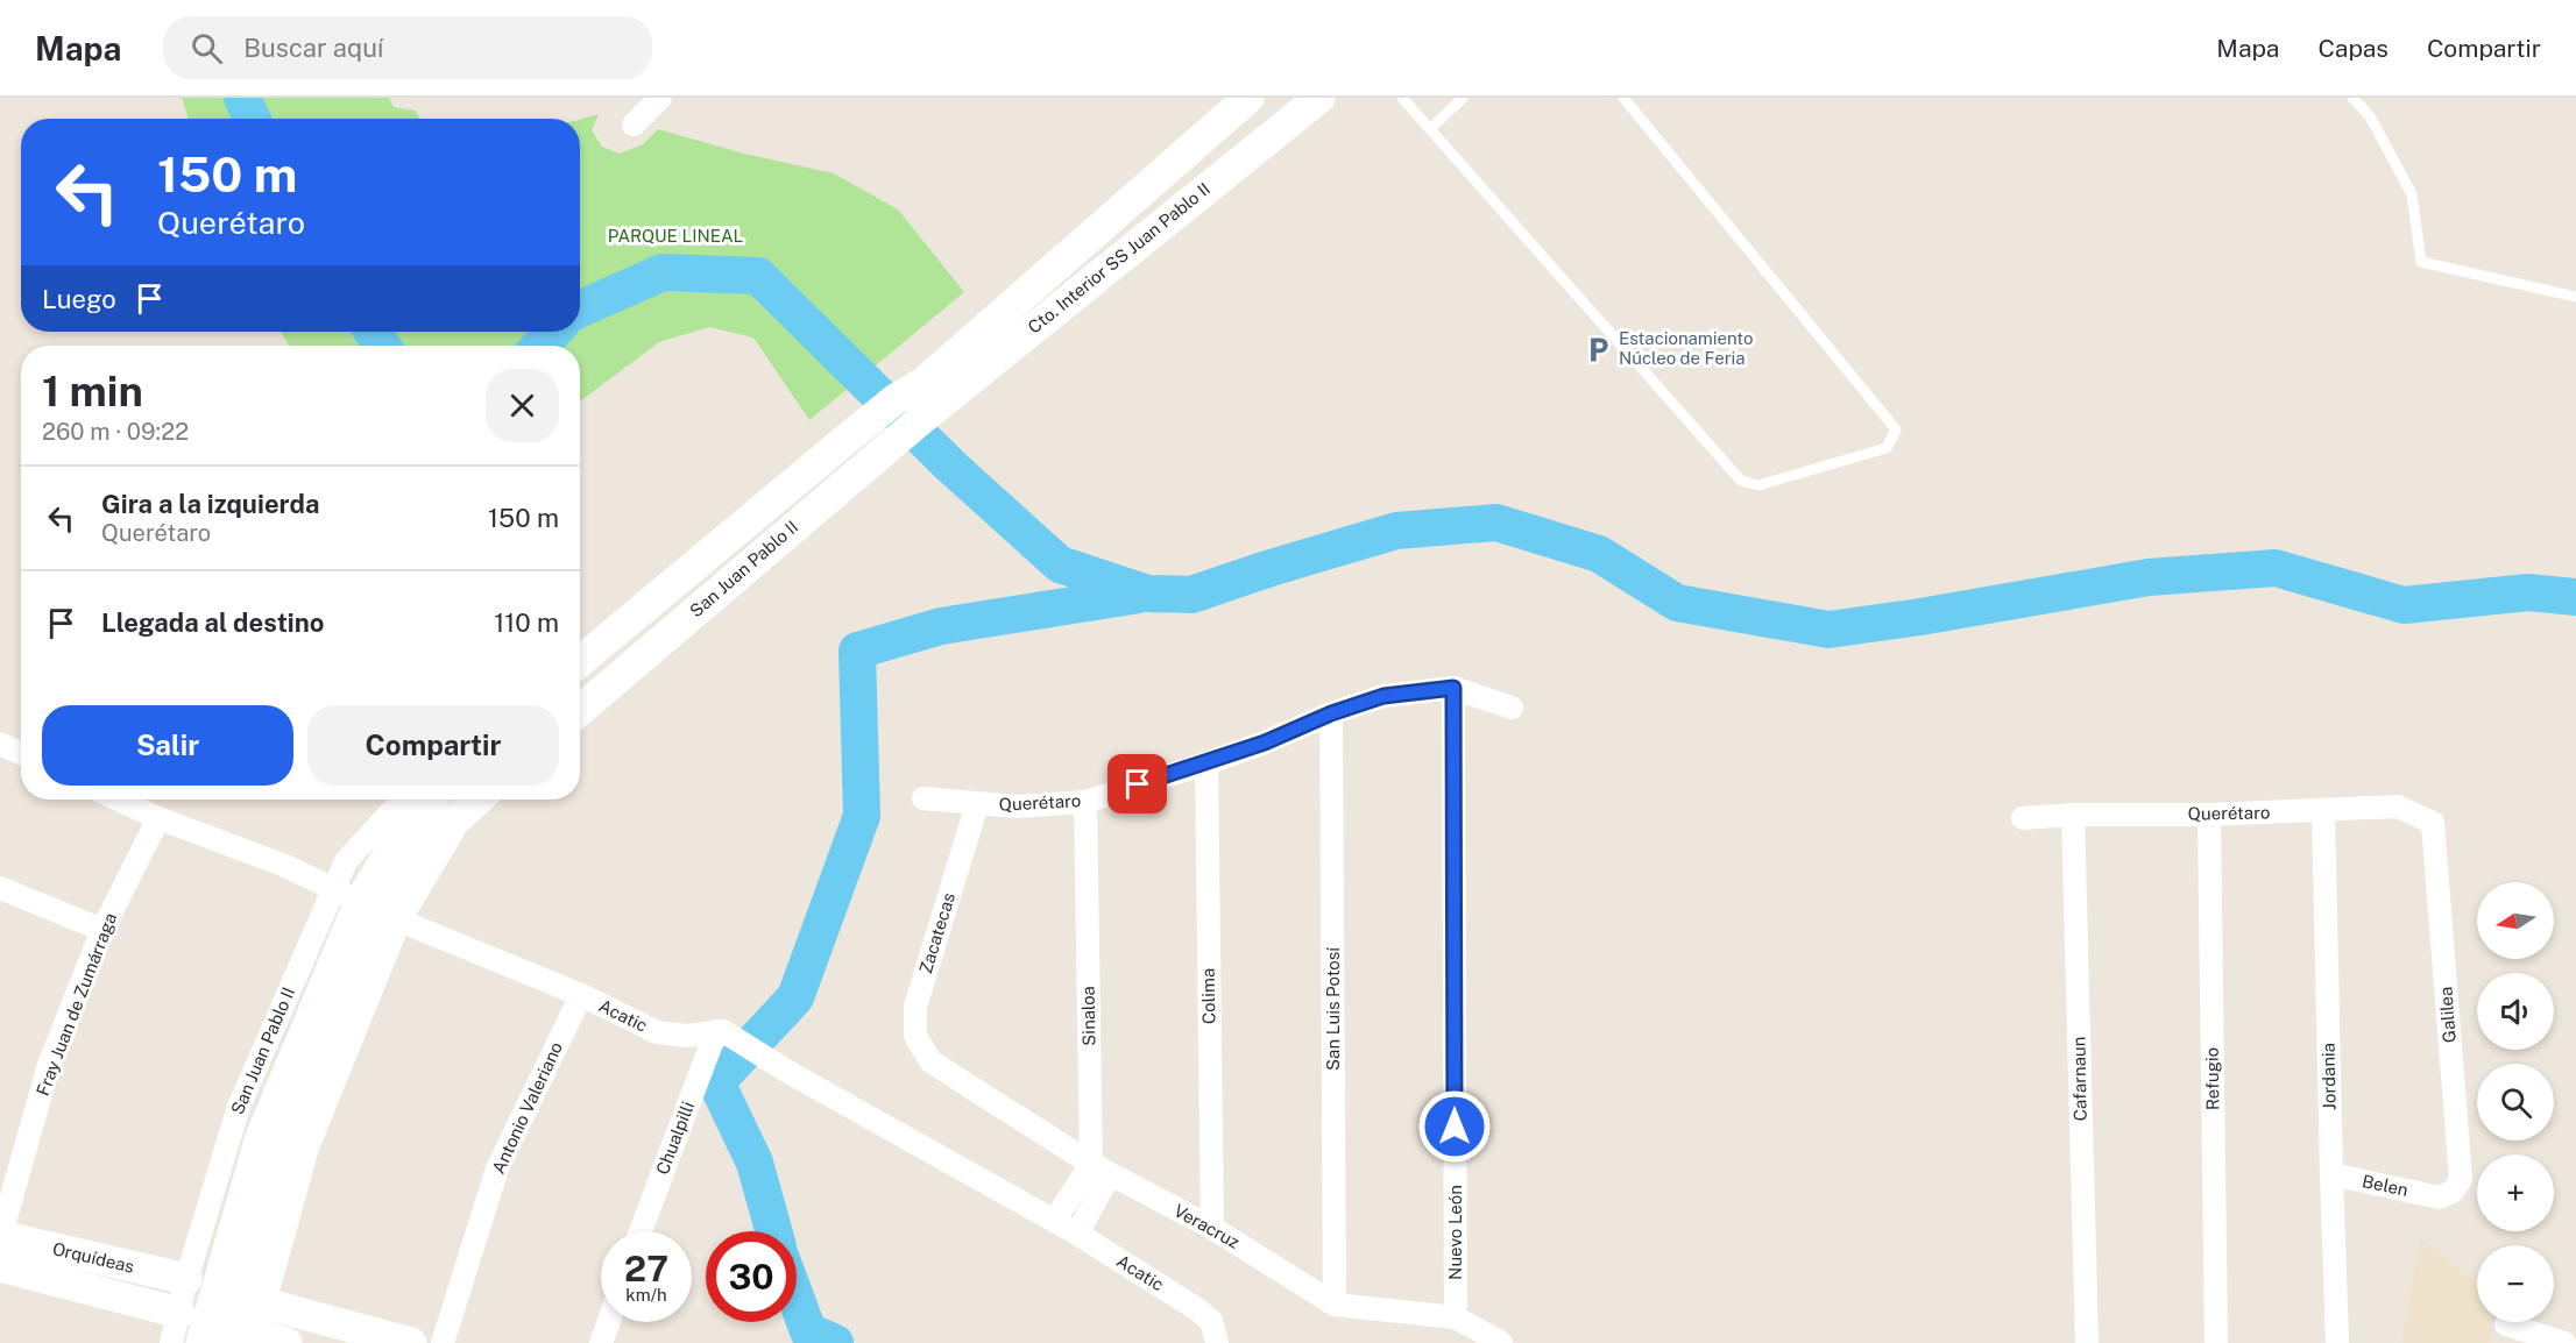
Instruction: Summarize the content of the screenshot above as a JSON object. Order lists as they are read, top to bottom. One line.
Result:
{"streets":{"main road":["Cto. Interior SS Juan Pablo II","San Juan Pablo II","Orquídeas"],"street":["Querétaro","Zacatecas","Colima","Fray Juan de Zumárraga","San Luis Potosí","Galilea","Acatic","Sinaloa","Jordania","Cafarnaun","Refugio","Antonio Valeriano","Chualpilli","Belen","Veracruz","Nuevo León"]},"crossings":[["Cto. Interior SS Juan Pablo II","San Juan Pablo II"],["San Juan Pablo II","Acatic"],["San Juan Pablo II","Orquídeas"],["Querétaro","Zacatecas"],["Querétaro","Colima"],["Querétaro","San Luis Potosí"],["Querétaro","Galilea"],["Querétaro","Sinaloa"],["Querétaro","Jordania"],["Querétaro","Cafarnaun"],["Querétaro","Refugio"],["Querétaro","Nuevo León"],["Zacatecas","Veracruz"],["Colima","Veracruz"],["Fray Juan de Zumárraga","Acatic"],["Fray Juan de Zumárraga","Orquídeas"],["San Luis Potosí","Veracruz"],["Galilea","Belen"],["Acatic","Antonio Valeriano"],["Acatic","Chualpilli"],["Sinaloa","Veracruz"],["Jordania","Belen"],["Veracruz","Nuevo León"]],"parks":["PARQUE LINEAL"],"places":{"parking":["Estacionamiento Núcleo de Feria"]},"north":"left","page":{"header":"Mapa","search":"Buscar aquí","nav":["Mapa","Capas","Compartir"],"turn":["150 m","Querétaro"],"then":"Luego","heading":["1 min","260 m · 09:22"],"list":[{"name":"Gira a la izquierda","note":"Querétaro","value":"150 m"},{"name":"Llegada al destino","value":"110 m"}],"buttons":["Salir","Compartir"],"map_buttons":["+","−"],"speed":"27 km/h","limit":"30"}}
